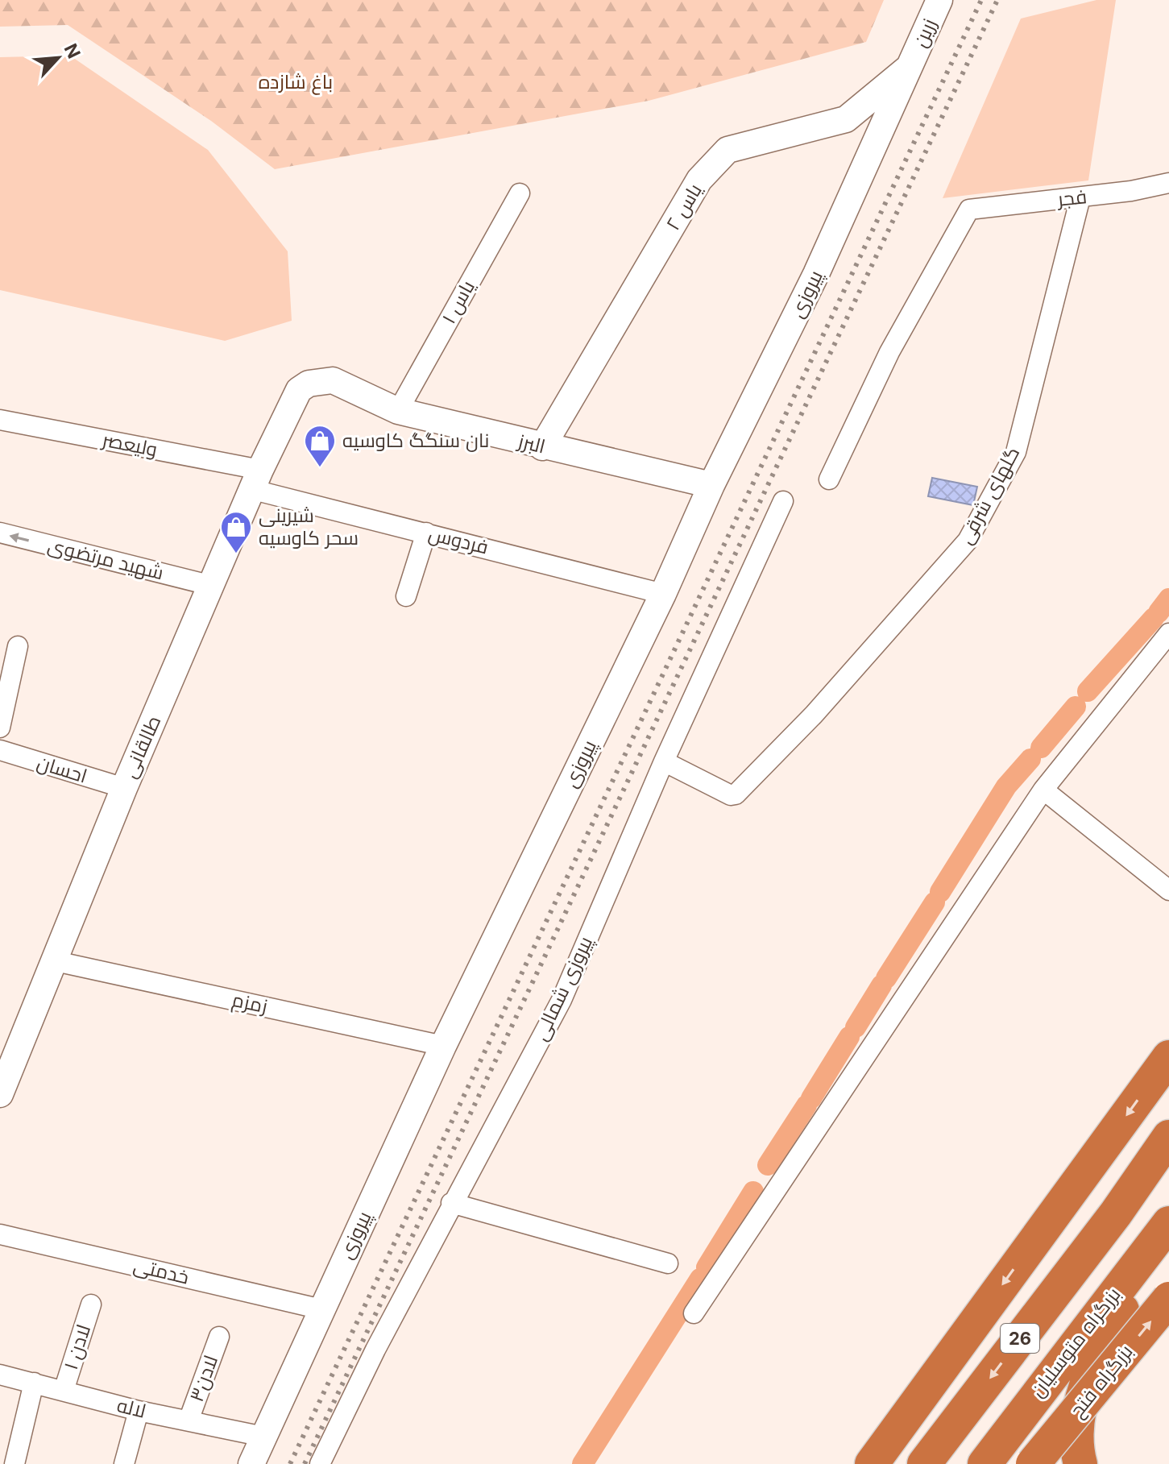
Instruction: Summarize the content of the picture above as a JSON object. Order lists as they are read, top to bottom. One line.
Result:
{"streets":{"highway":["26","بزرگراه متوسلیان","بزرگراه فتح"],"street":["زرین","فجر","یاس ۲","پیروزی","یاس ۱","البرز","ولیعصر","گلهای شرقی","فردوس","شهید مرتضوی","طالقانی","احسان","پیروزی شمالی","زمزم","خدمتی","لادن ۱","لادن۳","لاله"]},"crossings":[["زرین","یاس ۲"],["زرین","پیروزی"],["فجر","گلهای شرقی"],["یاس ۲","پیروزی"],["یاس ۲","البرز"],["پیروزی","البرز"],["پیروزی","فردوس"],["پیروزی","زمزم"],["پیروزی","خدمتی"],["پیروزی","لاله"],["یاس ۱","البرز"],["البرز","طالقانی"],["ولیعصر","فردوس"],["ولیعصر","طالقانی"],["گلهای شرقی","پیروزی شمالی"],["فردوس","طالقانی"],["شهید مرتضوی","طالقانی"],["طالقانی","احسان"],["طالقانی","زمزم"],["لادن ۱","لاله"],["لادن۳","لاله"]],"one_way":["شهید مرتضوی"],"parks":["باغ شازده"],"places":{"shop":["نان سنگگ کاوسیه","شیرینی سحر کاوسیه"]},"north":"top right"}
